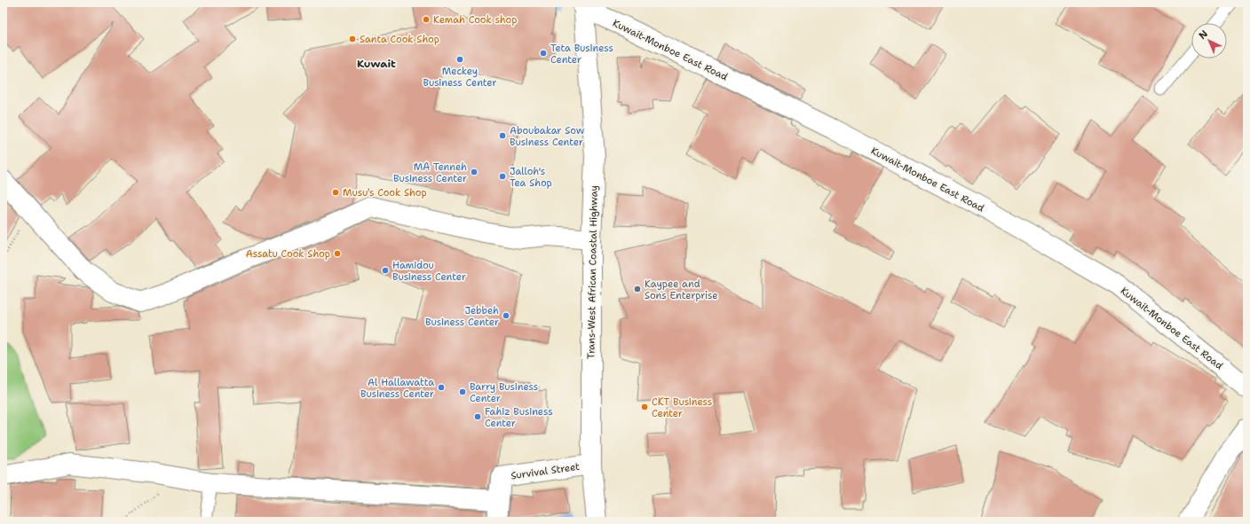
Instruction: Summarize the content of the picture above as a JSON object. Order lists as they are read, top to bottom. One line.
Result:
{"streets":{"main road":["Kuwait-Monboe East Road","Trans-West African Coastal Highway","Survival Street"]},"crossings":[["Kuwait-Monboe East Road","Trans-West African Coastal Highway"],["Trans-West African Coastal Highway","Survival Street"]],"districts":["Kuwait"],"places":["Kemah Cook shop","Santa Cook Shop","Teta Business Center","Meckey Business Center","Aboubakar Sow Business Center","MA Tenneh Business Center","Jalloh's Tea Shop","Musu's Cook Shop","Assatu Cook Shop","Hamidou Business Center","Kaypee and Sons Enterprise","Jebbeh Business Center","Al Hallawatta Business Center","Barry Business Center","CKT Business Center","Fahiz Business Center"],"north":"top left"}
